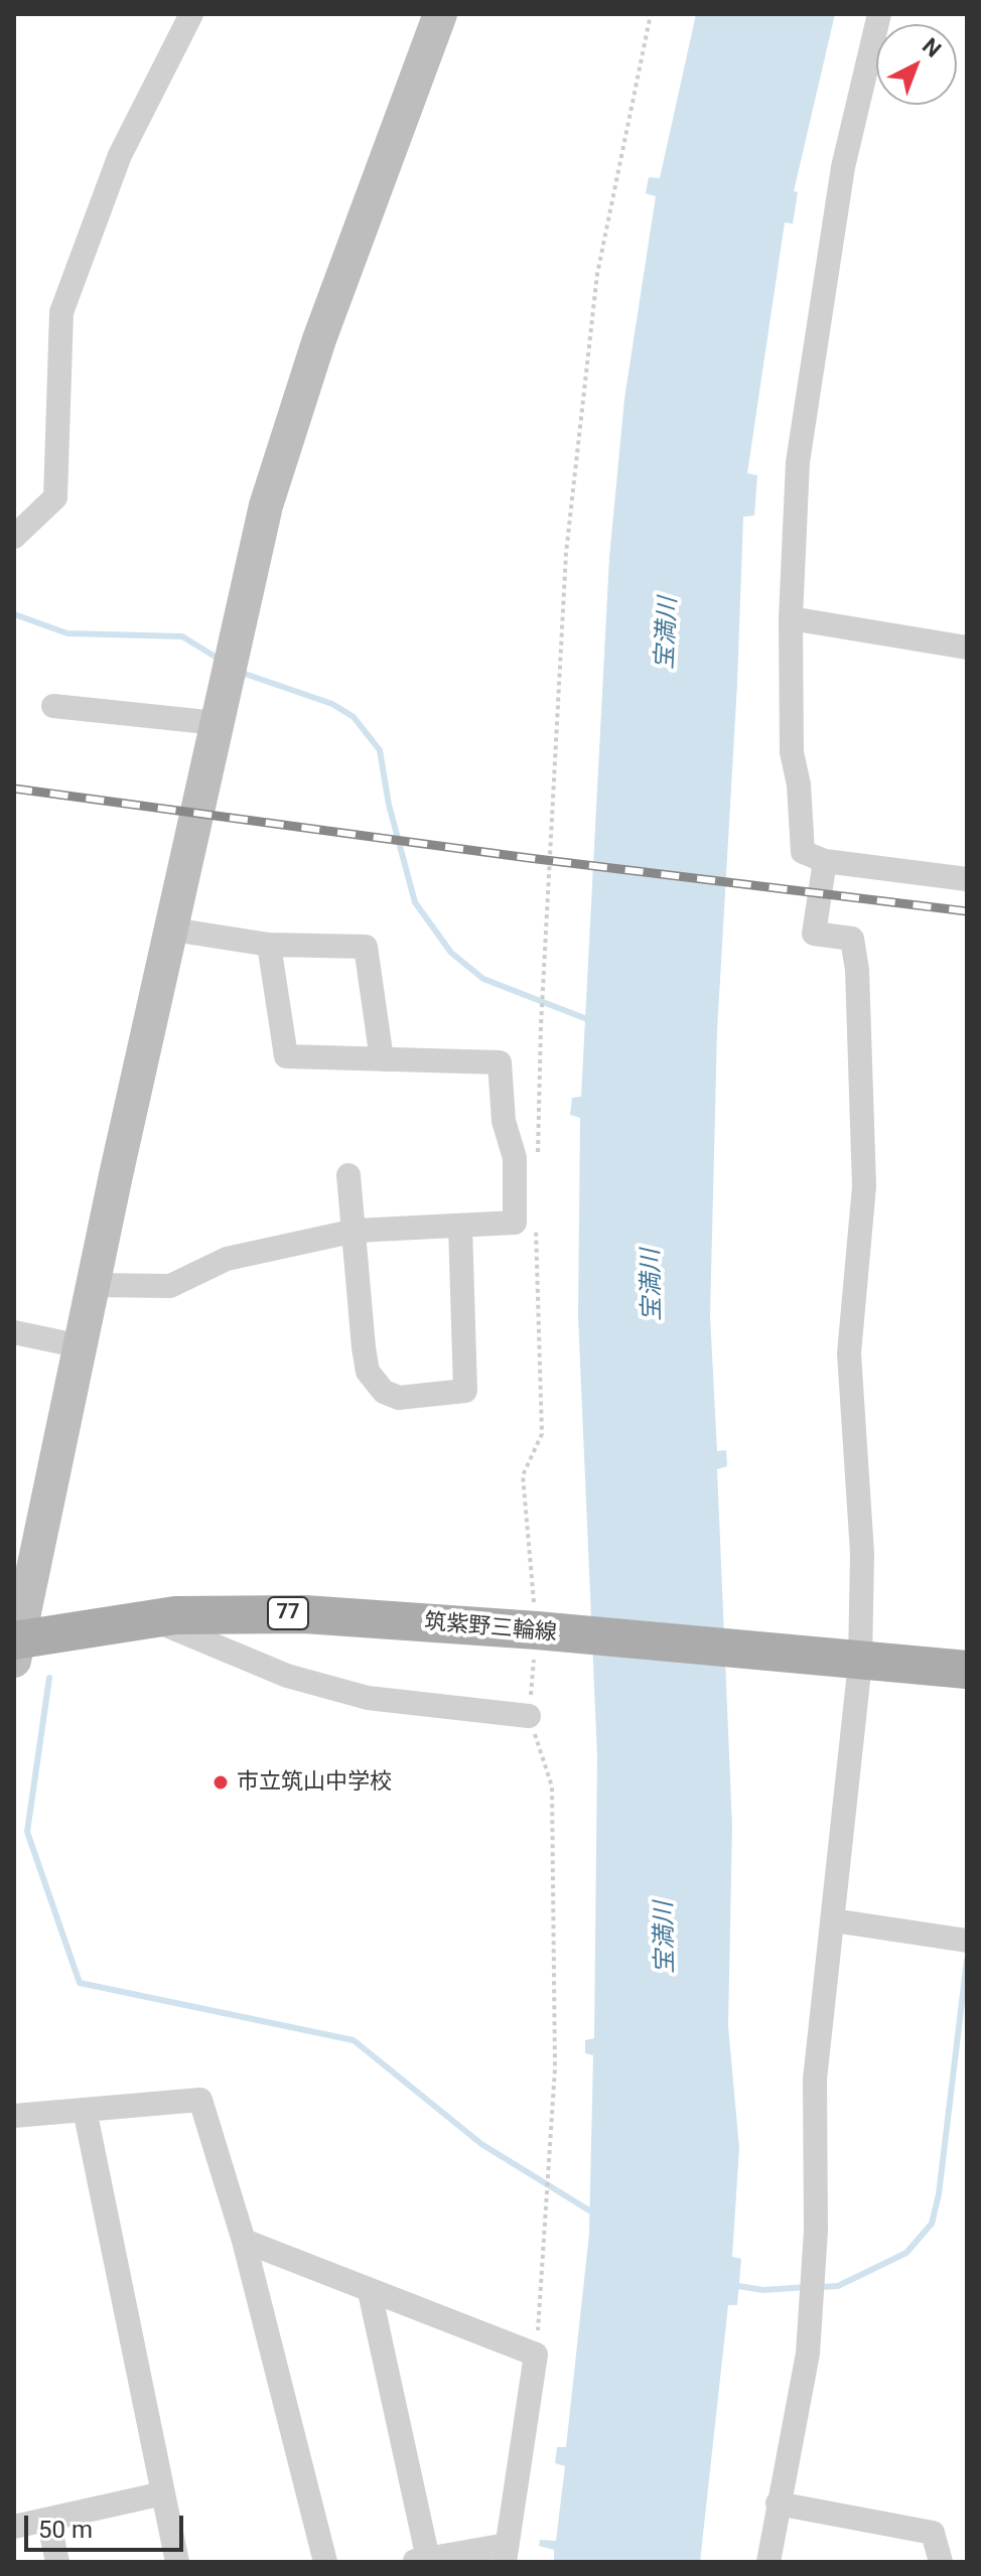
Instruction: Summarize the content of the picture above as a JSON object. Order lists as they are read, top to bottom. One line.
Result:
{"streets":{"main road":["77","筑紫野三輪線"]},"water":["宝満川"],"places":["市立筑山中学校"],"scale_bar":"50 m","north":"top right"}
